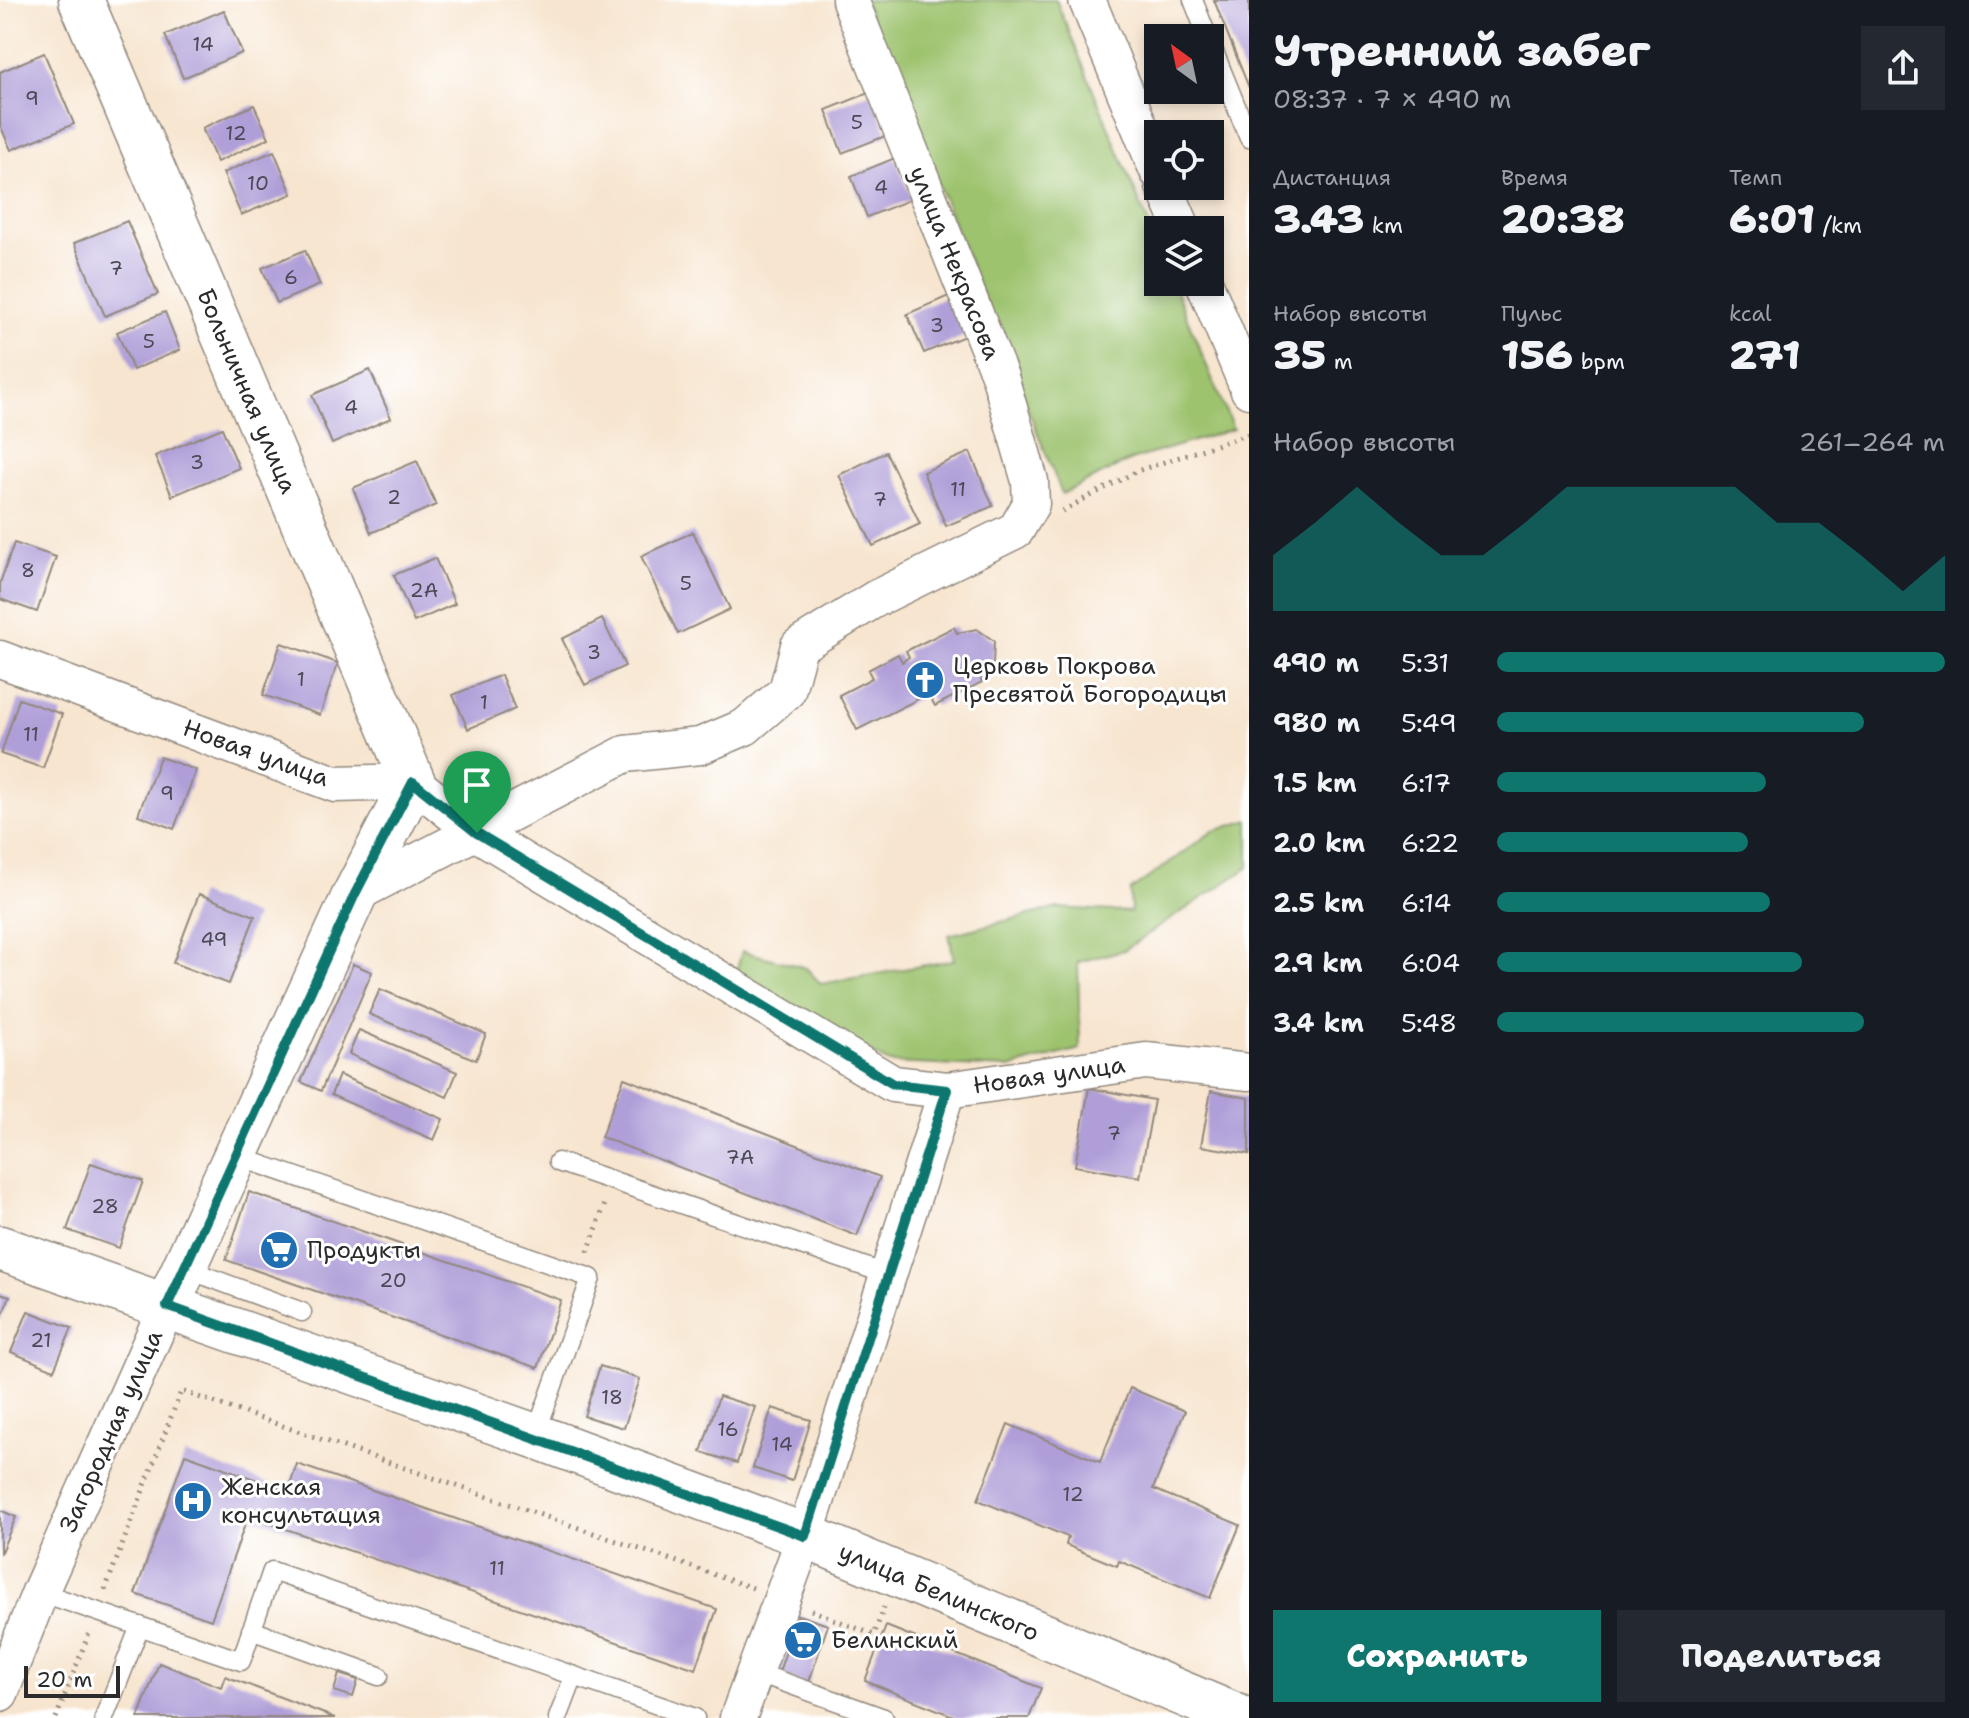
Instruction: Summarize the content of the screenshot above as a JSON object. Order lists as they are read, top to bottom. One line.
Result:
{"streets":{"street":["улица Некрасова","Больничная улица","Новая улица","Загородная улица","улица Белинского"]},"crossings":[["Больничная улица","Новая улица"],["Больничная улица","Загородная улица"],["Новая улица","Загородная улица"],["Загородная улица","улица Белинского"]],"places":{"church":["Церковь Покрова Пресвятой Богородицы"],"supermarket":["Продукты","Белинский"],"hospital":["Женская консультация"]},"house_numbers":["14","9","5","12","10","4","7","6","3","5","4","3","11","2","7","8","5","2А","3","1","1","11","9","49","7","7А","28","20","21","18","16","14","12","11"],"scale_bar":"20 m","north":"top left","page":{"heading":["Утренний забег","08:37 · 7 × 490 m"],"stats":[["Дистанция","3.43 km"],["Время","20:38"],["Темп","6:01 /km"],["Набор высоты","35 m"],["Пульс","156 bpm"],["kcal","271"]],"chart":["Набор высоты","261–264 m"],"list":[{"name":"490 m","note":"5:31"},{"name":"980 m","note":"5:49"},{"name":"1.5 km","note":"6:17"},{"name":"2.0 km","note":"6:22"},{"name":"2.5 km","note":"6:14"},{"name":"2.9 km","note":"6:04"},{"name":"3.4 km","note":"5:48"}],"buttons":["Сохранить","Поделиться"],"scale":"20 m"}}
